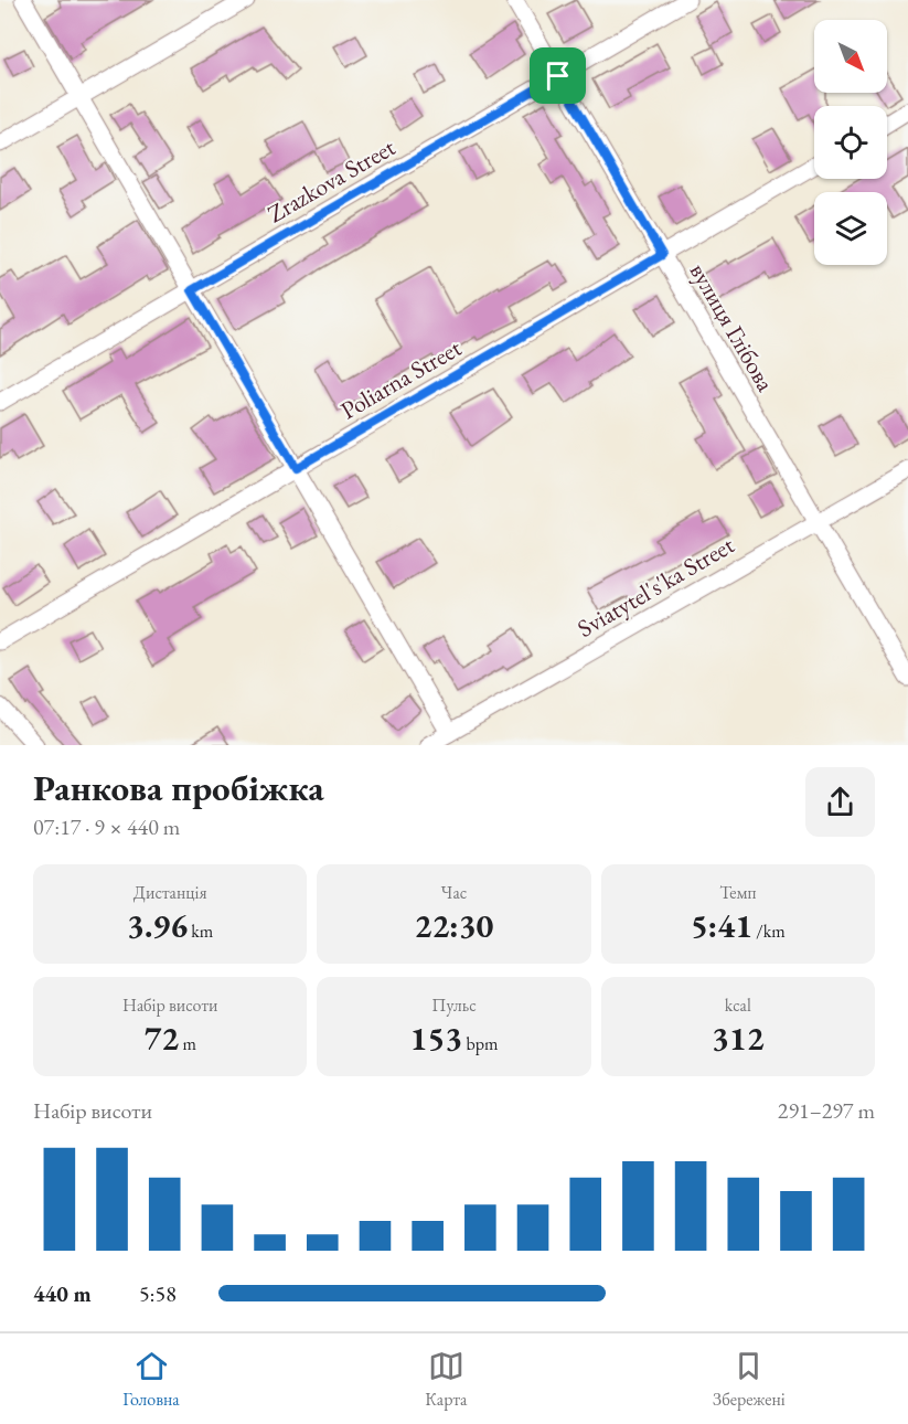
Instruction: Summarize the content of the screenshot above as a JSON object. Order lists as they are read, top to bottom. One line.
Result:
{"streets":{"street":["Zrazkova Street","вулиця Глібова","Poliarna Street","Sviatytel's'ka Street"]},"crossings":[["Zrazkova Street","вулиця Глібова"],["вулиця Глібова","Poliarna Street"],["вулиця Глібова","Sviatytel's'ka Street"]],"north":"bottom right","page":{"heading":["Ранкова пробіжка","07:17 · 9 × 440 m"],"stats":[["Дистанція","3.96 km"],["Час","22:30"],["Темп","5:41 /km"],["Набір висоти","72 m"],["Пульс","153 bpm"],["kcal","312"]],"chart":["Набір висоти","291–297 m"],"list":[{"name":"440 m","note":"5:58"}],"tabs":["Головна","Карта","Збережені"]}}
